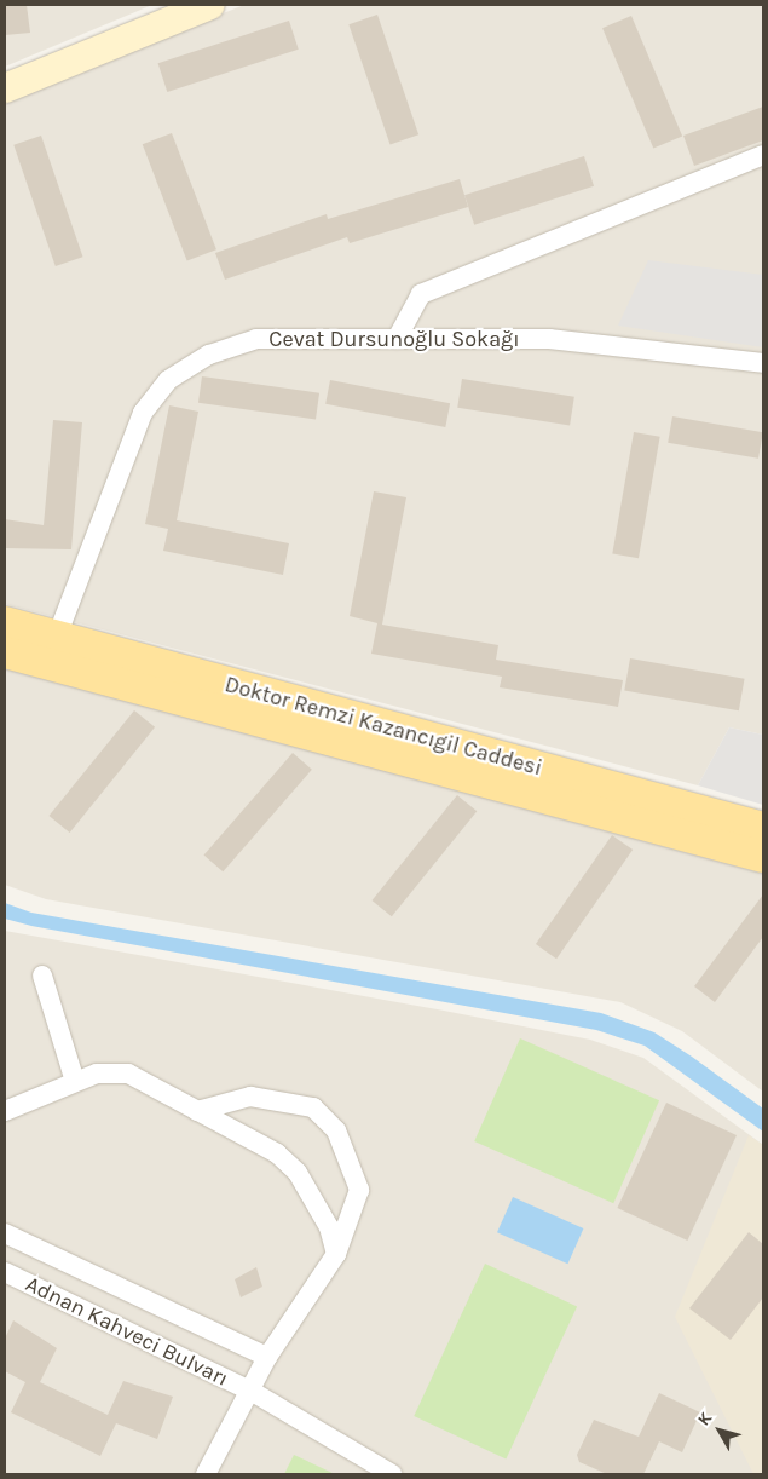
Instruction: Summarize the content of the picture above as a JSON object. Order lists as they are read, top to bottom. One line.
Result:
{"streets":{"main road":["Doktor Remzi Kazancıgil Caddesi"],"street":["Cevat Dursunoğlu Sokağı","Adnan Kahveci Bulvarı"]},"crossings":[["Cevat Dursunoğlu Sokağı","Doktor Remzi Kazancıgil Caddesi"]],"north":"top left"}
